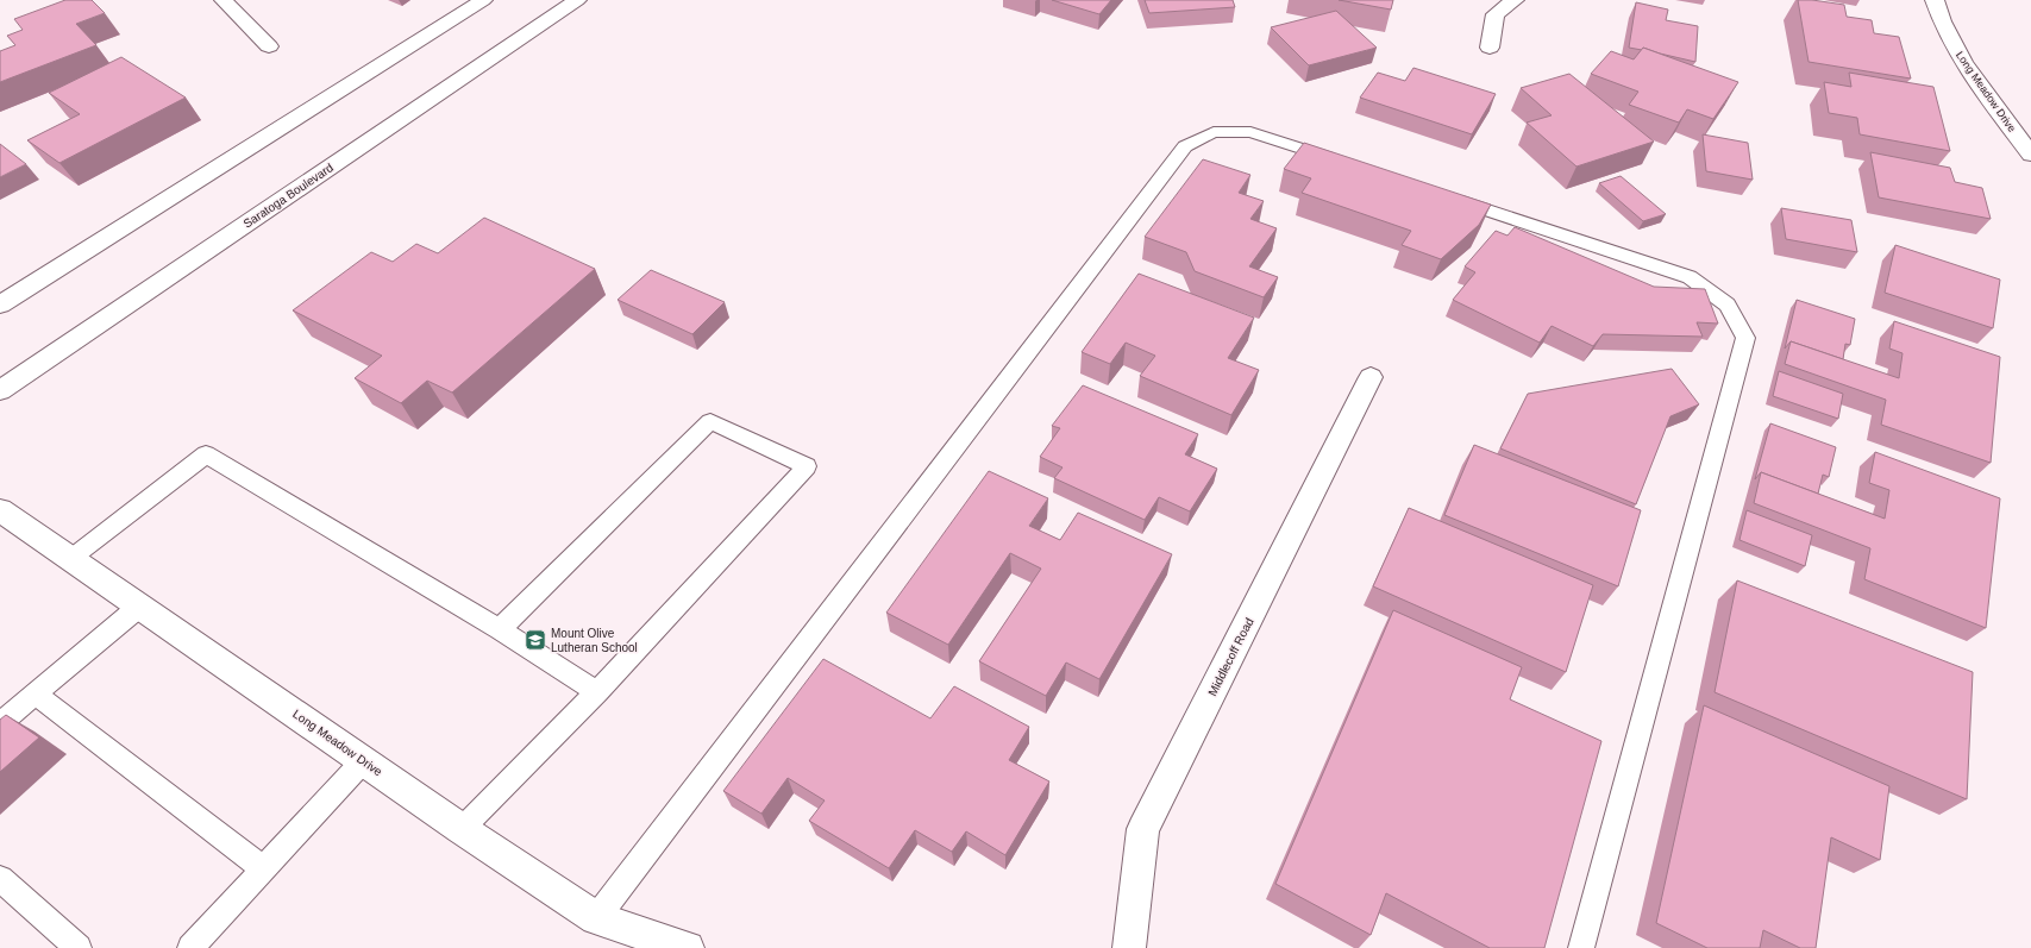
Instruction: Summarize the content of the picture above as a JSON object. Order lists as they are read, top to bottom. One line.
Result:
{"streets":{"street":["Long Meadow Drive","Saratoga Boulevard","Middlecoff Road"]},"places":{"school or university":["Mount Olive Lutheran School"]}}
